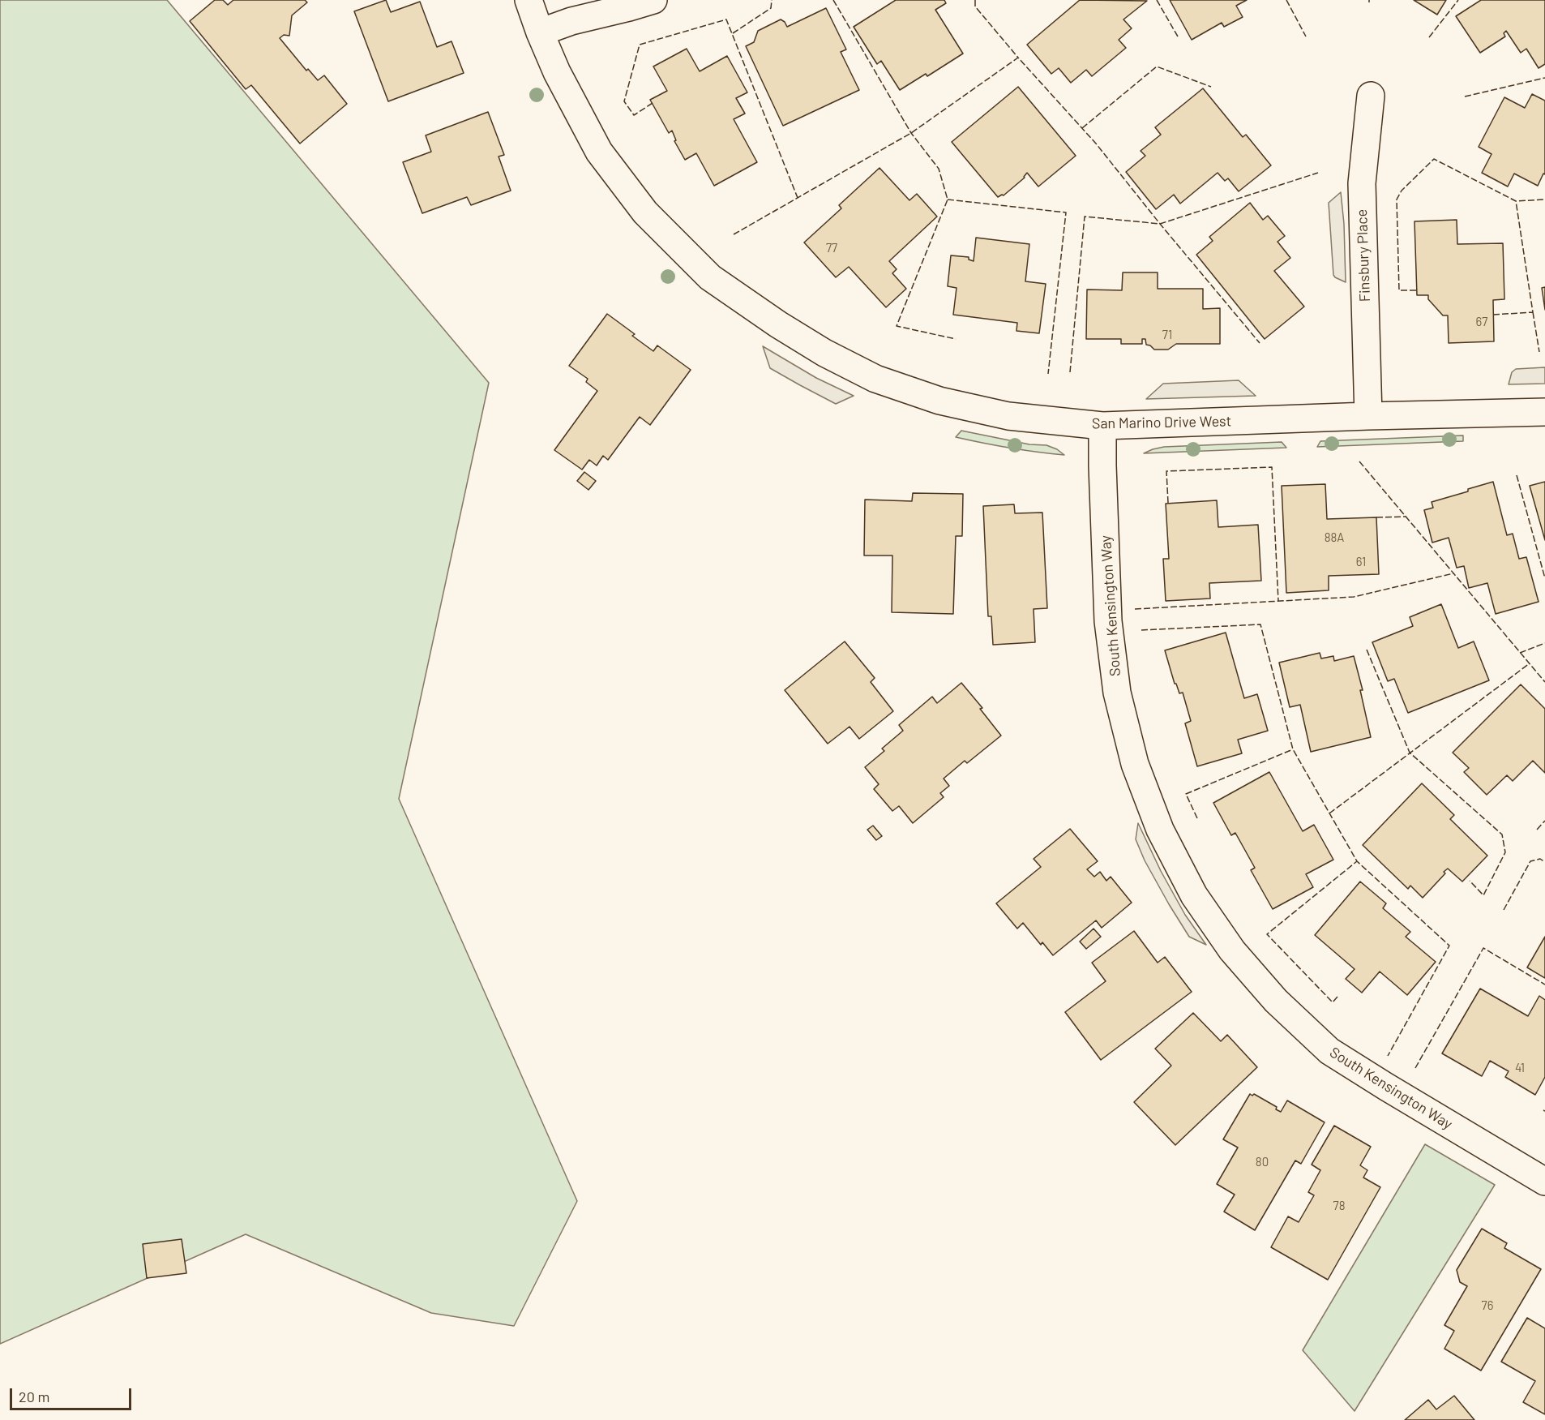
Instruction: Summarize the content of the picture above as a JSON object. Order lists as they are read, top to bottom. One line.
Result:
{"streets":{"street":["Finsbury Place","San Marino Drive West","South Kensington Way"]},"crossings":[["Finsbury Place","San Marino Drive West"],["San Marino Drive West","South Kensington Way"]],"house_numbers":["77","67","71","88A","61","41","80","78","76"],"scale_bar":"20 m"}
